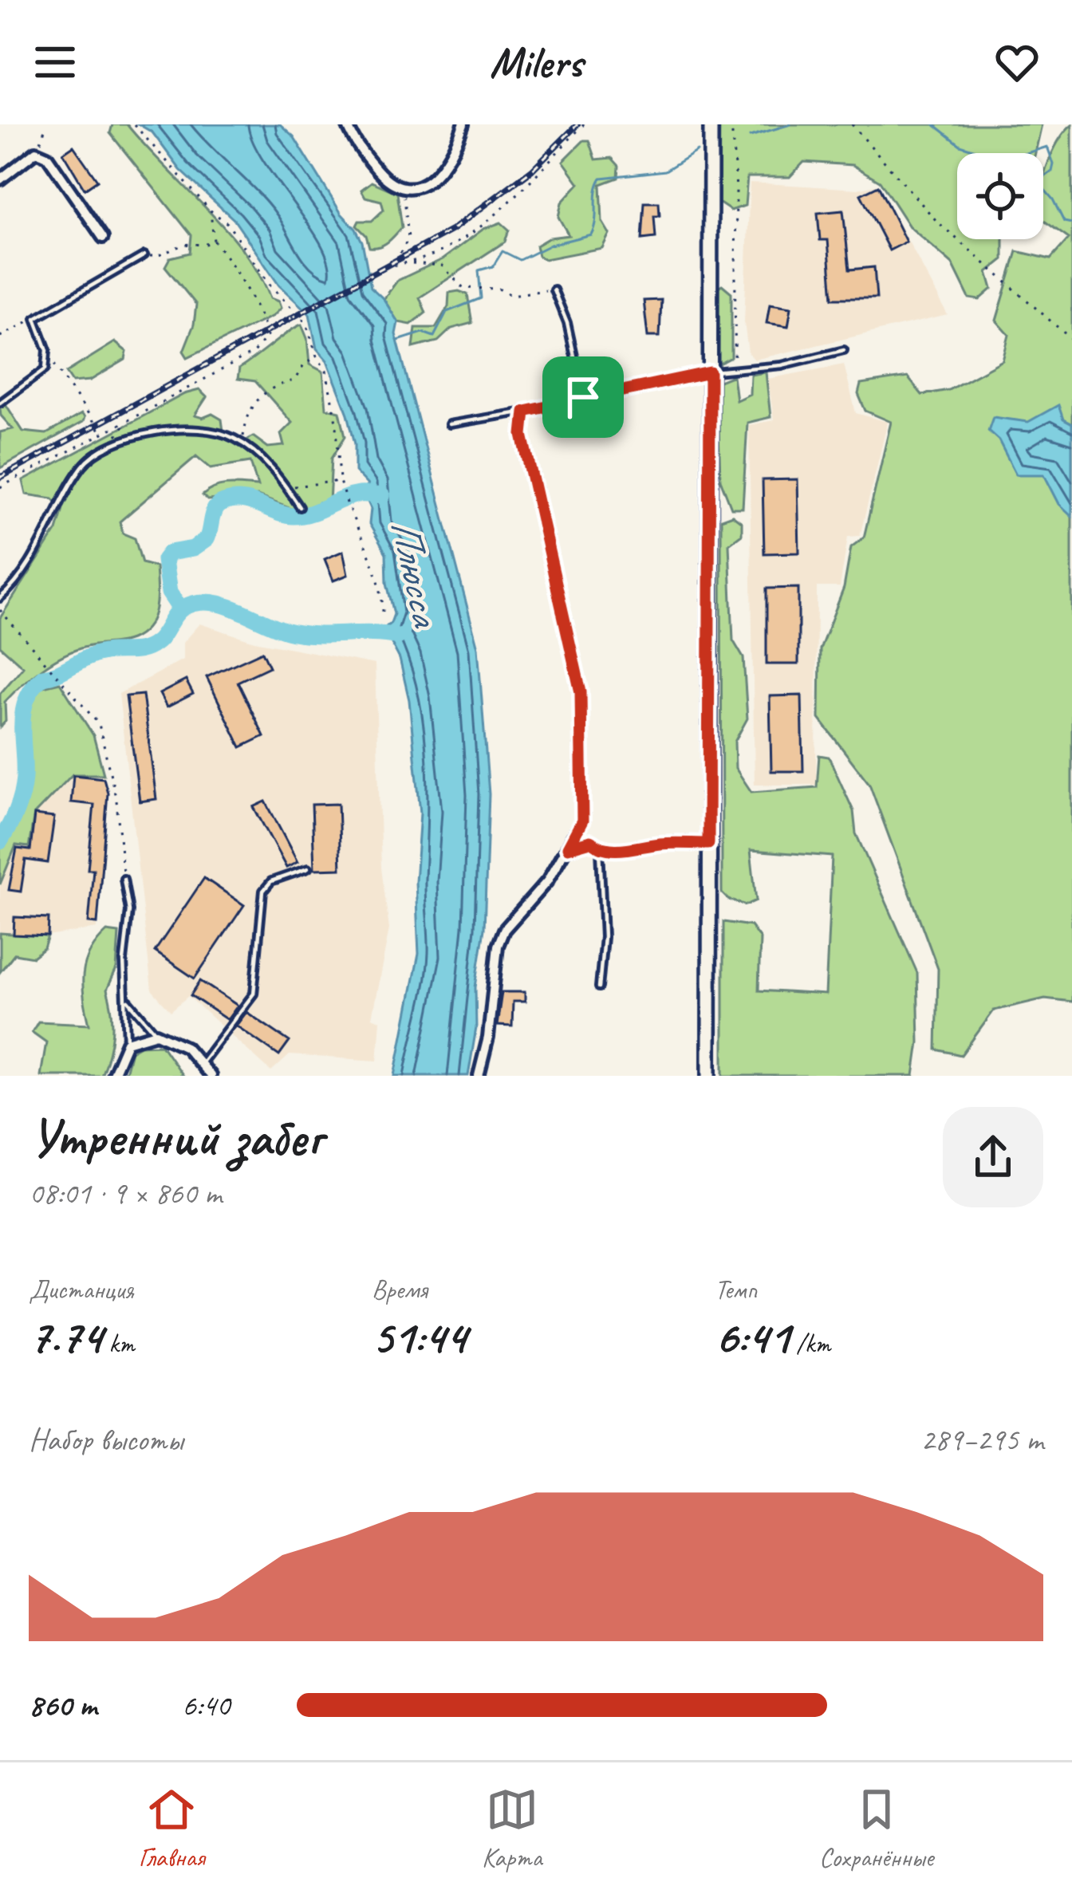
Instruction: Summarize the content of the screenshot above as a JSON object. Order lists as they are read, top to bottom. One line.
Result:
{"water":["Плюсса"],"page":{"header":"Milers","heading":["Утренний забег","08:01 · 9 × 860 m"],"stats":[["Дистанция","7.74 km"],["Время","51:44"],["Темп","6:41 /km"]],"chart":["Набор высоты","289–295 m"],"list":[{"name":"860 m","note":"6:40"}],"tabs":["Главная","Карта","Сохранённые"]}}
